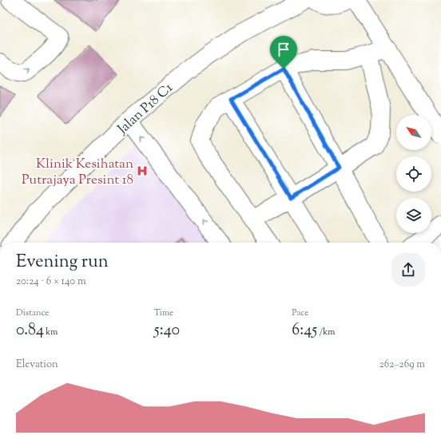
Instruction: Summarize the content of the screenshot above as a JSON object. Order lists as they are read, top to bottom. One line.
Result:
{"streets":{"street":["Jalan P18 C1"]},"places":{"hospital":["Klinik Kesihatan Putrajaya Presint 18"]},"north":"top left","page":{"heading":["Evening run","20:24 · 6 × 140 m"],"stats":[["Distance","0.84 km"],["Time","5:40"],["Pace","6:45 /km"]],"chart":["Elevation","262–269 m"]}}
